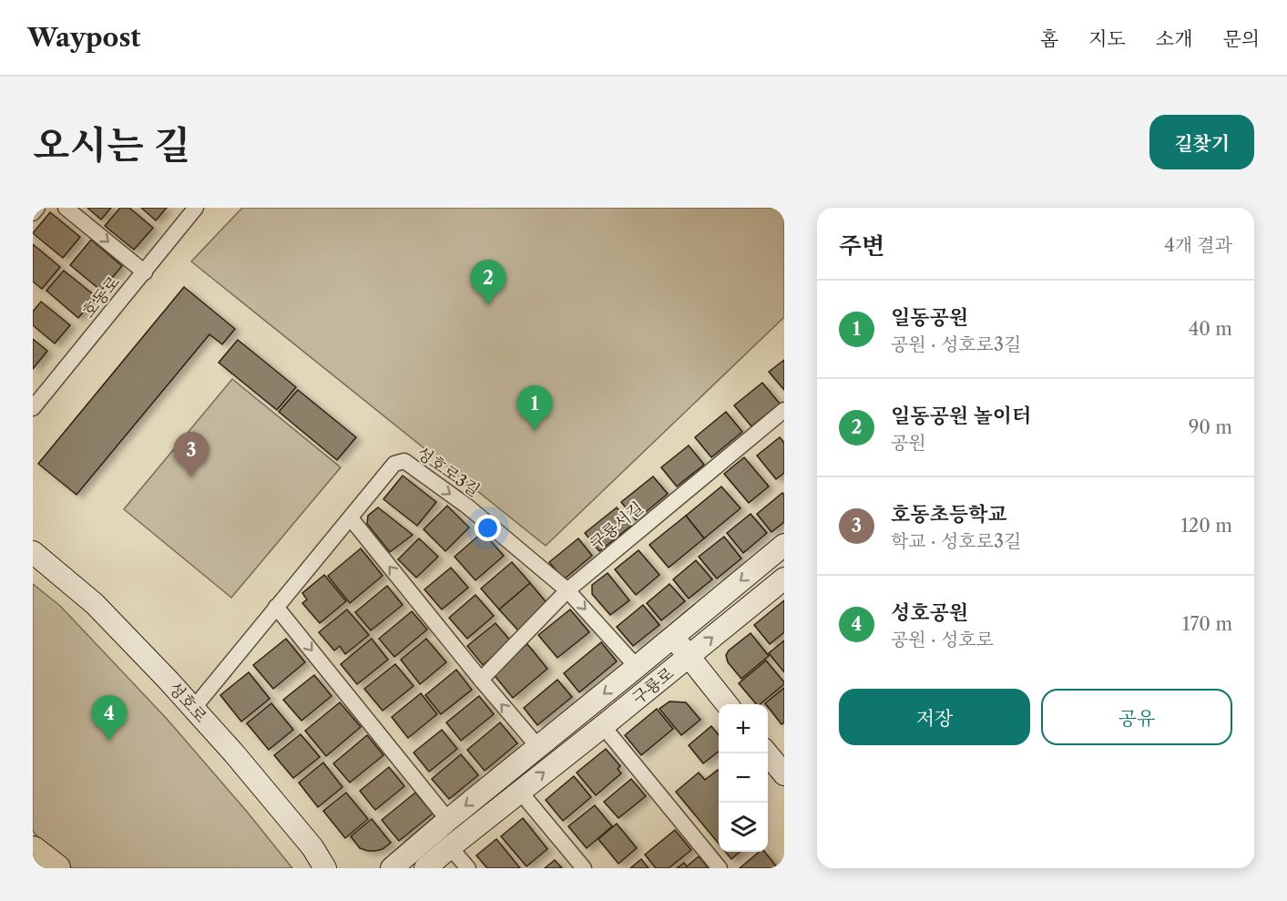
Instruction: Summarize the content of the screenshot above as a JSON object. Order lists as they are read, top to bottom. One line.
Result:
{"streets":{"street":["호동로","성호로3길","구룡서길","구룡로","성호로"]},"crossings":[["성호로3길","구룡서길"],["성호로3길","구룡로"],["성호로3길","성호로"]],"page":{"header":"Waypost","nav":["홈","지도","소개","문의"],"title":"오시는 길","buttons":["길찾기",["저장","공유"]],"heading":["주변","4개 결과"],"pins":["2","1","3","4"],"list":[{"mark":"1","name":"일동공원","note":"공원 · 성호로3길","value":"40 m"},{"mark":"2","name":"일동공원 놀이터","note":"공원","value":"90 m"},{"mark":"3","name":"호동초등학교","note":"학교 · 성호로3길","value":"120 m"},{"mark":"4","name":"성호공원","note":"공원 · 성호로","value":"170 m"}],"map_buttons":["+","−"]}}
